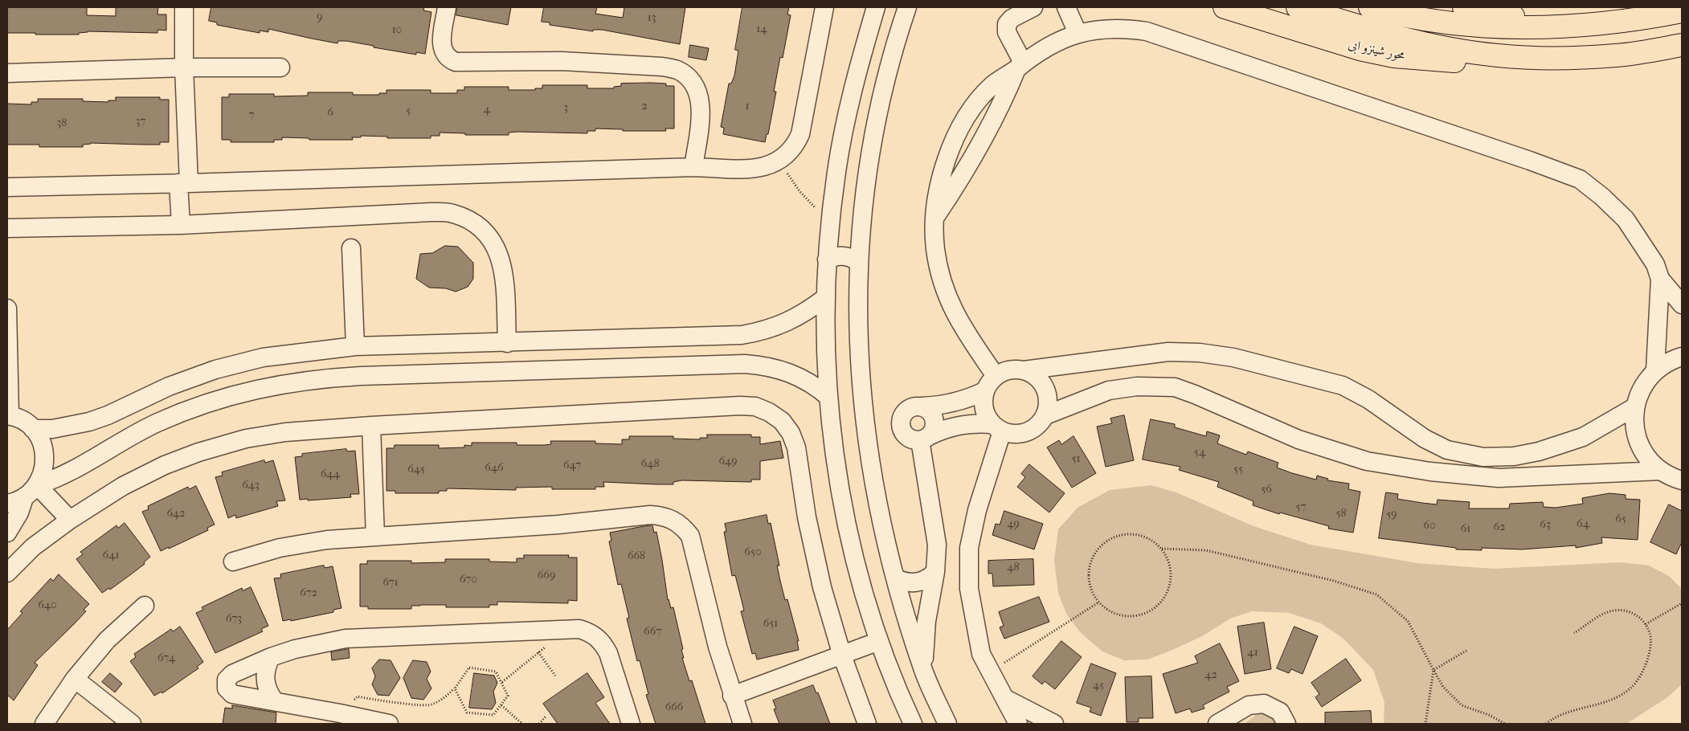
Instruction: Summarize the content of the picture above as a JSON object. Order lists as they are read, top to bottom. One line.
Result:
{"streets":{"main road":["محور شينزو ابى"]},"house_numbers":["9","13","14","10","2","1","3","4","5","6","7","37","38","54","51","649","648","647","646","645","55","644","643","56","57","642","58","59","65","49","64","63","60","62","61","650","641","668","48","669","670","671","672","640","673","651","667","41","674","42","45","666"]}
